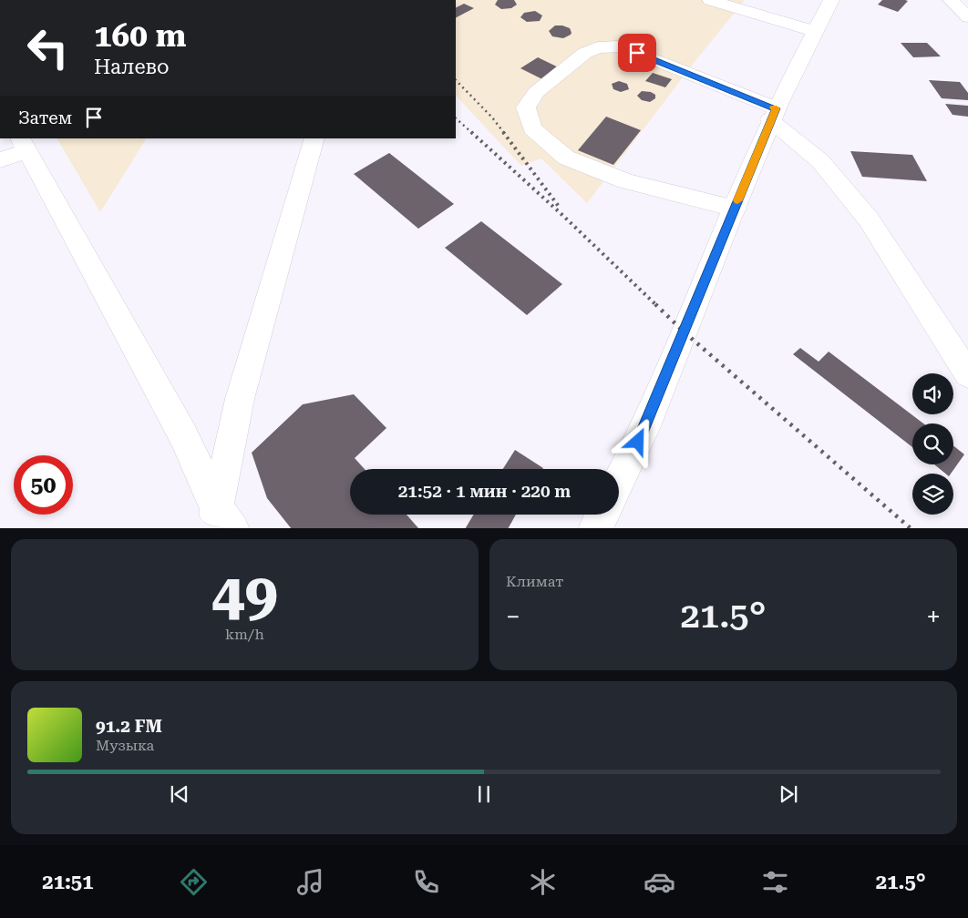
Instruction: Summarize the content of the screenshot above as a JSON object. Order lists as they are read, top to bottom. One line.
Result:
{"page":{"turn":["160 m","Налево"],"then":"Затем","limit":"50","trip":"21:52 · 1 мин · 220 m","tile":[["49","km/h"],"Климат"],"heat":["−","21.5°","+"],"song":["91.2 FM","Музыка"],"tabs":["21:51","21.5°"]}}
